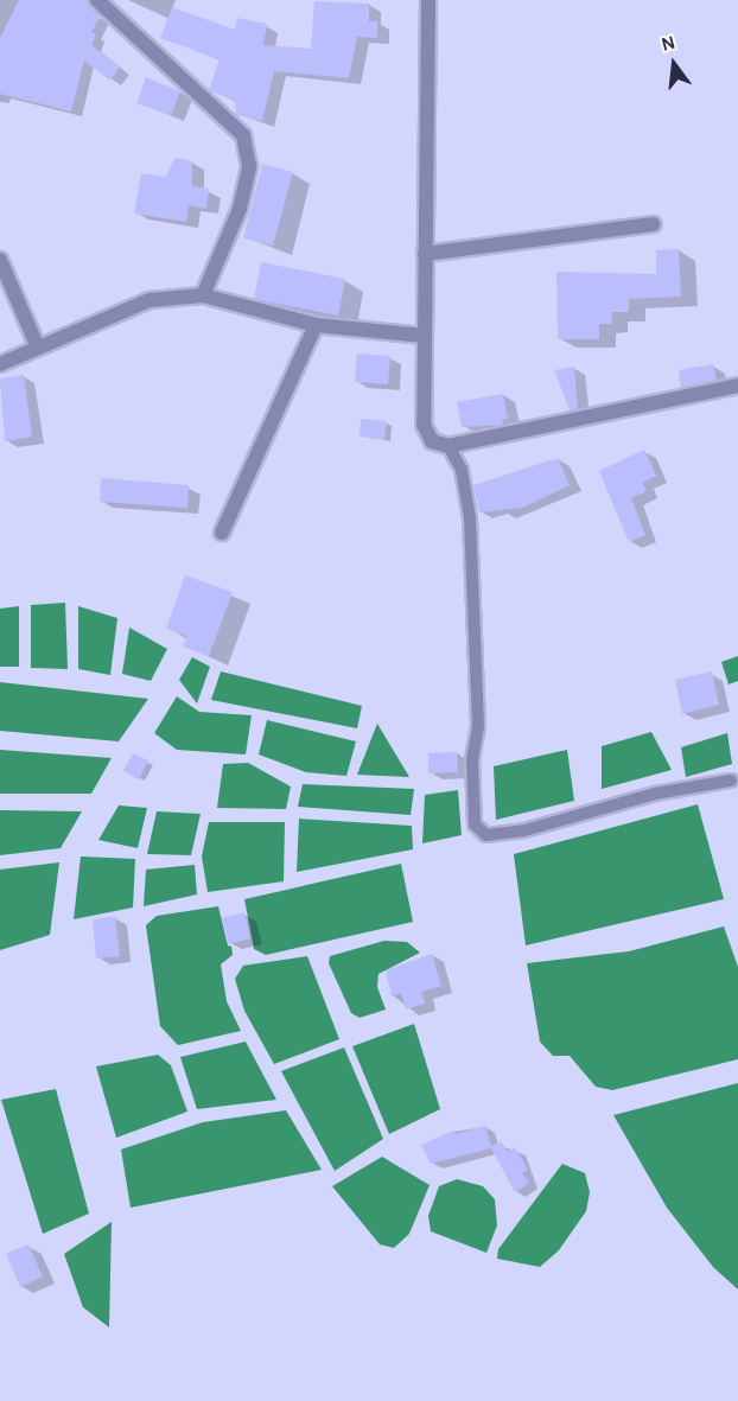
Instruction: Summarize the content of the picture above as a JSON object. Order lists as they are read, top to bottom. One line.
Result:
{"north":"top"}
